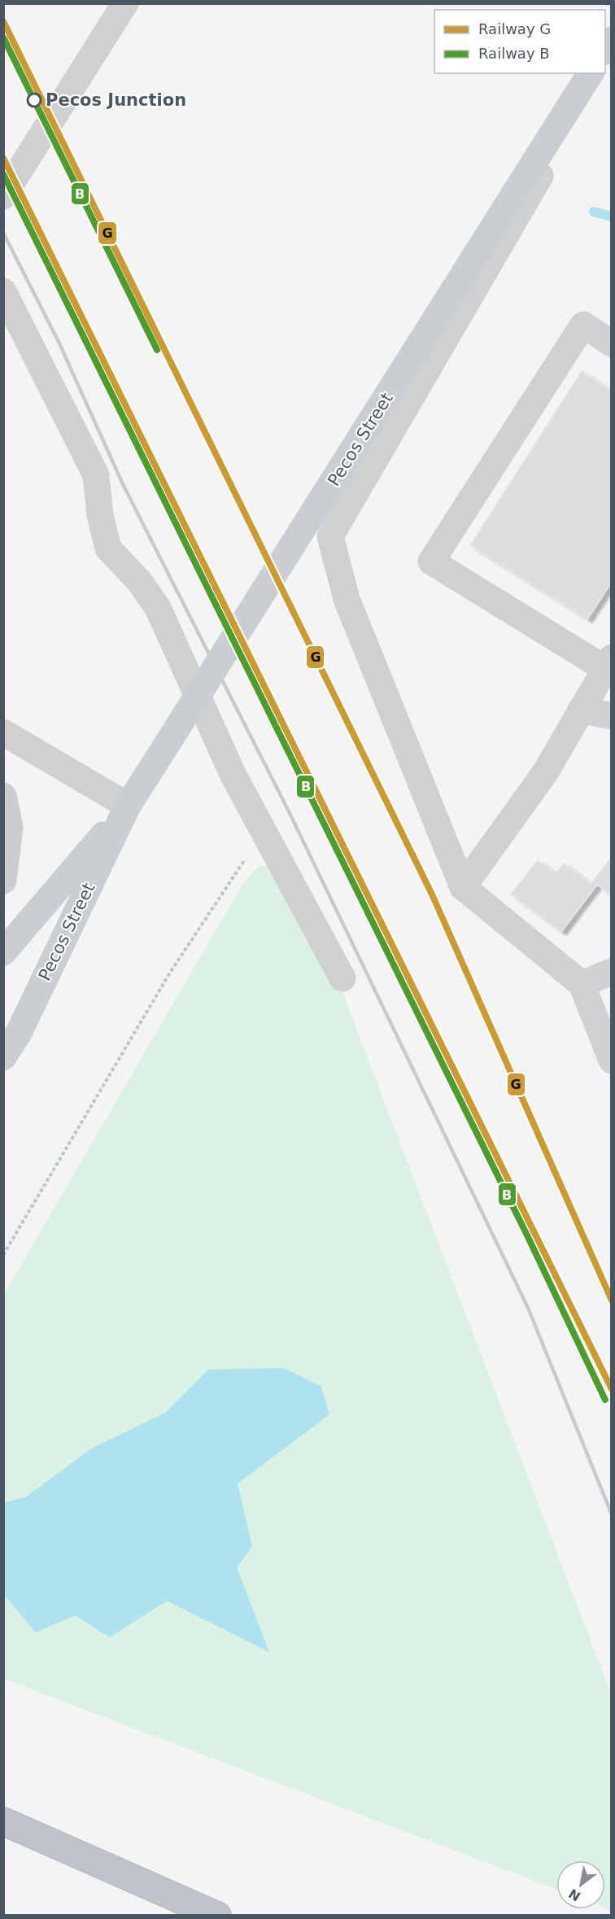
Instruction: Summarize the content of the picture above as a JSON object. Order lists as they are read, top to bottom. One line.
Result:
{"streets":{"main road":["Pecos Street"]},"places":["Pecos Junction"],"lines":["rail line G","rail line B"],"legend":["Railway G","Railway B"],"north":"bottom left"}
